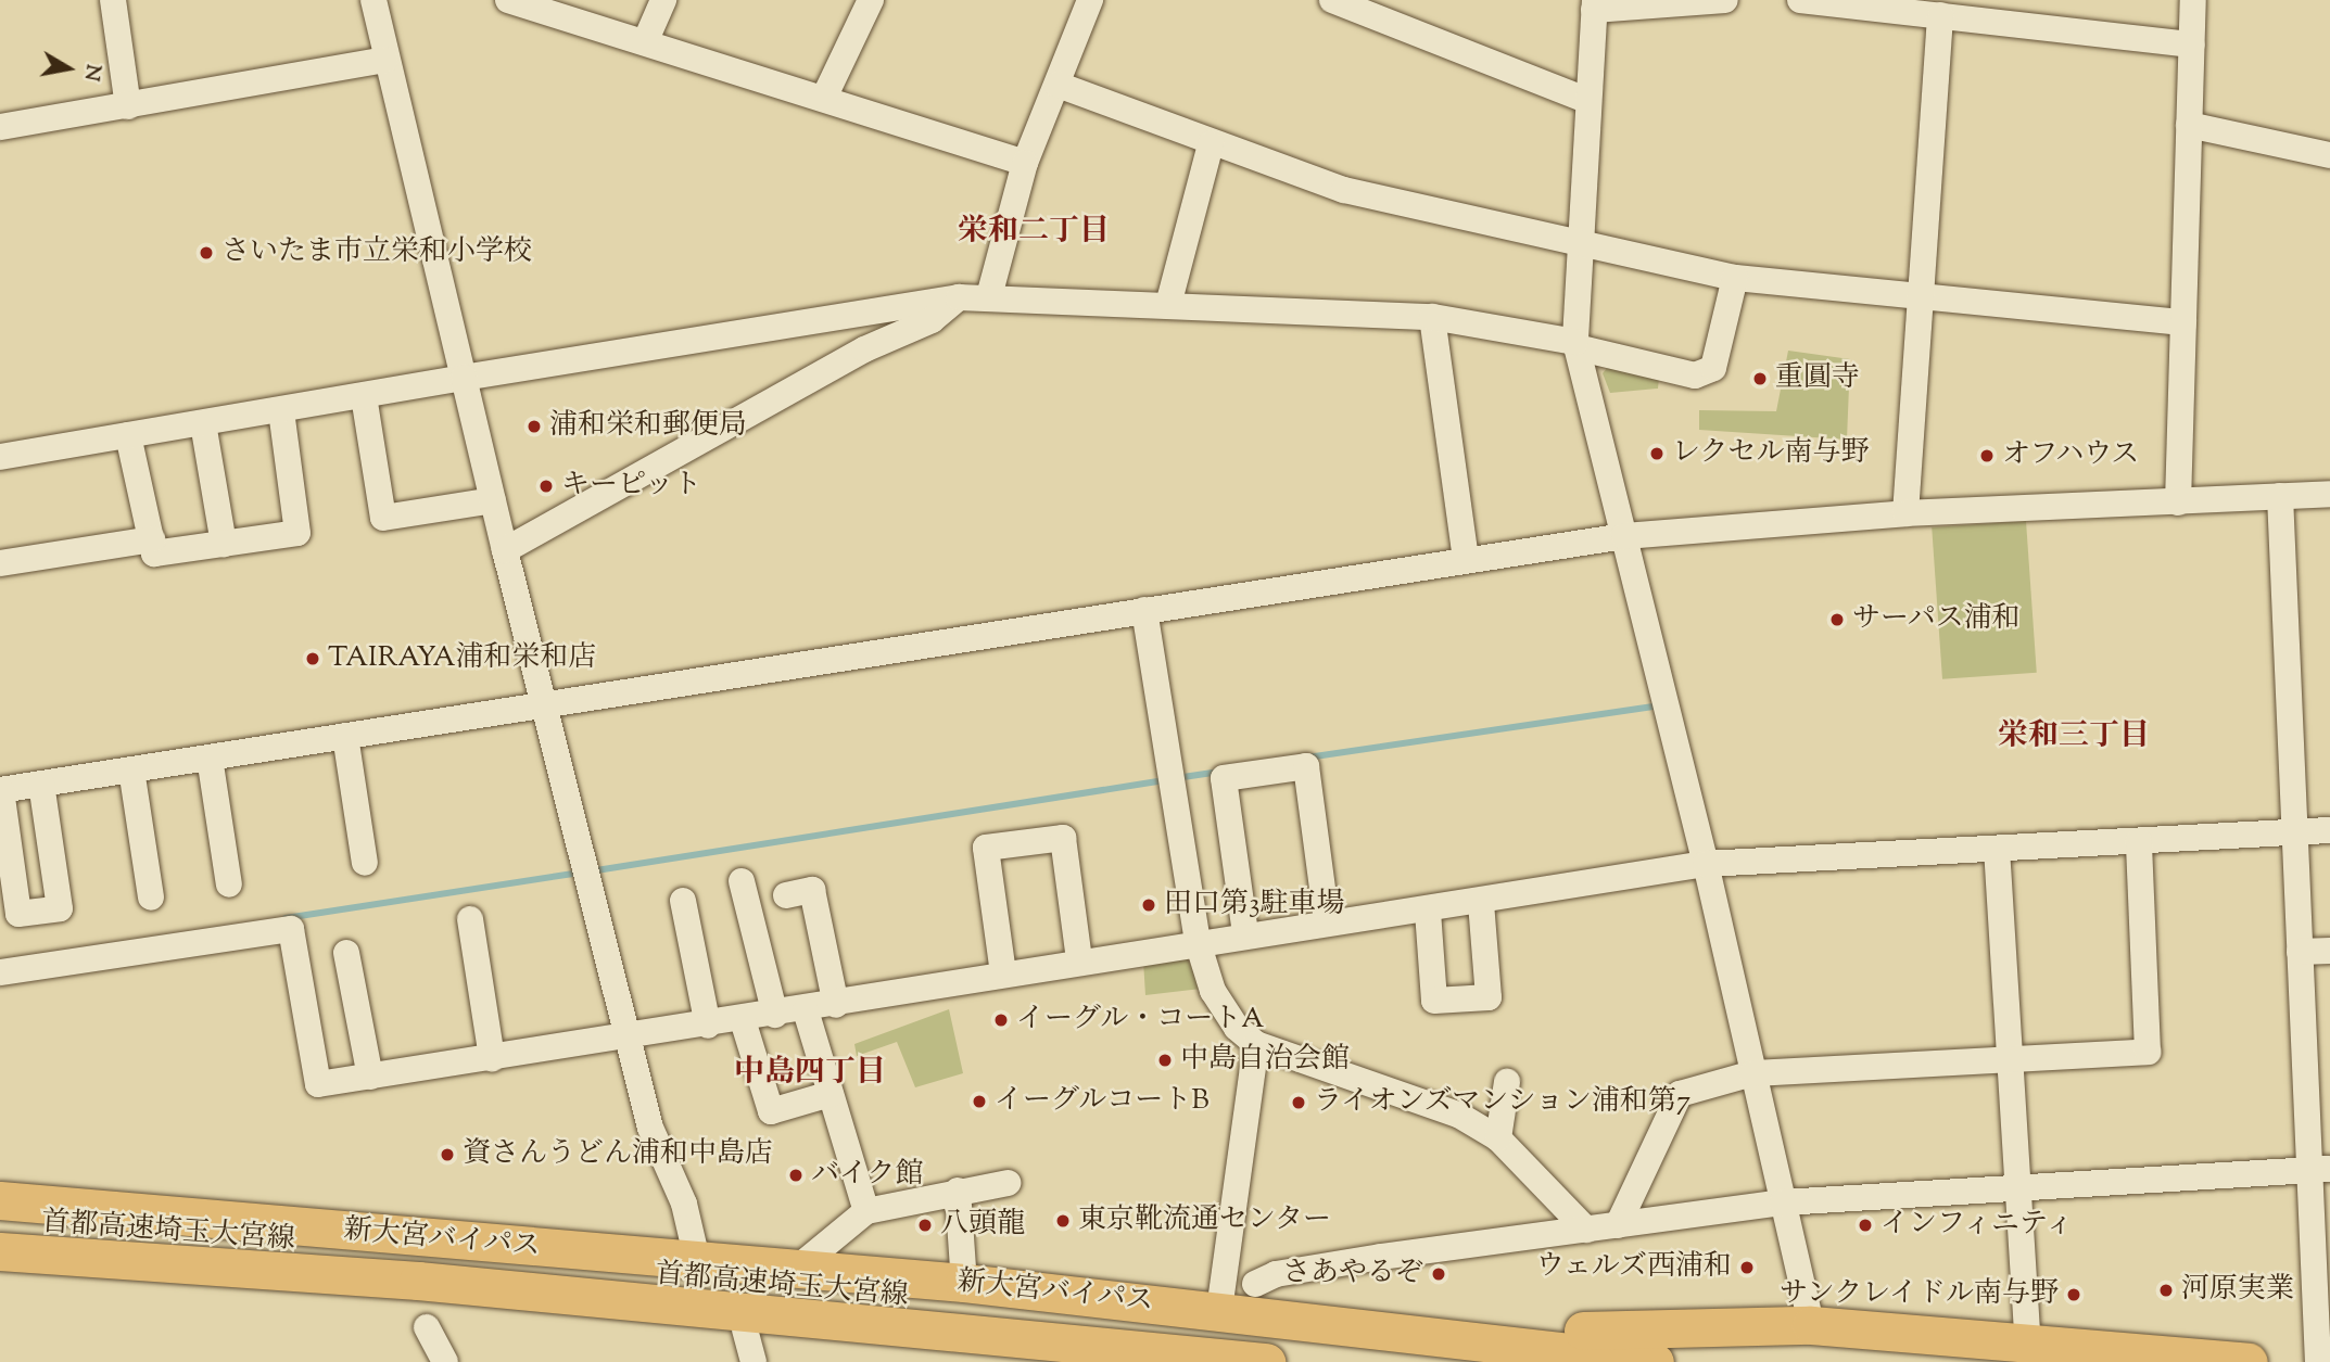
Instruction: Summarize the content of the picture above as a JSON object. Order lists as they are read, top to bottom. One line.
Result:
{"streets":{"highway":["首都高速埼玉大宮線","新大宮バイパス"]},"districts":["栄和二丁目","栄和三丁目","中島四丁目"],"places":["さいたま市立栄和小学校","重圓寺","浦和栄和郵便局","レクセル南与野","オフハウス","キーピット","サーパス浦和","TAIRAYA浦和栄和店","田口第3駐車場","イーグル・コートA","中島自治会館","イーグルコートB","ライオンズマンション浦和第7","資さんうどん浦和中島店","バイク館","東京靴流通センター","八頭龍","インフィニティ","ウェルズ西浦和","さあやるぞ","河原実業","サンクレイドル南与野"],"north":"right"}
